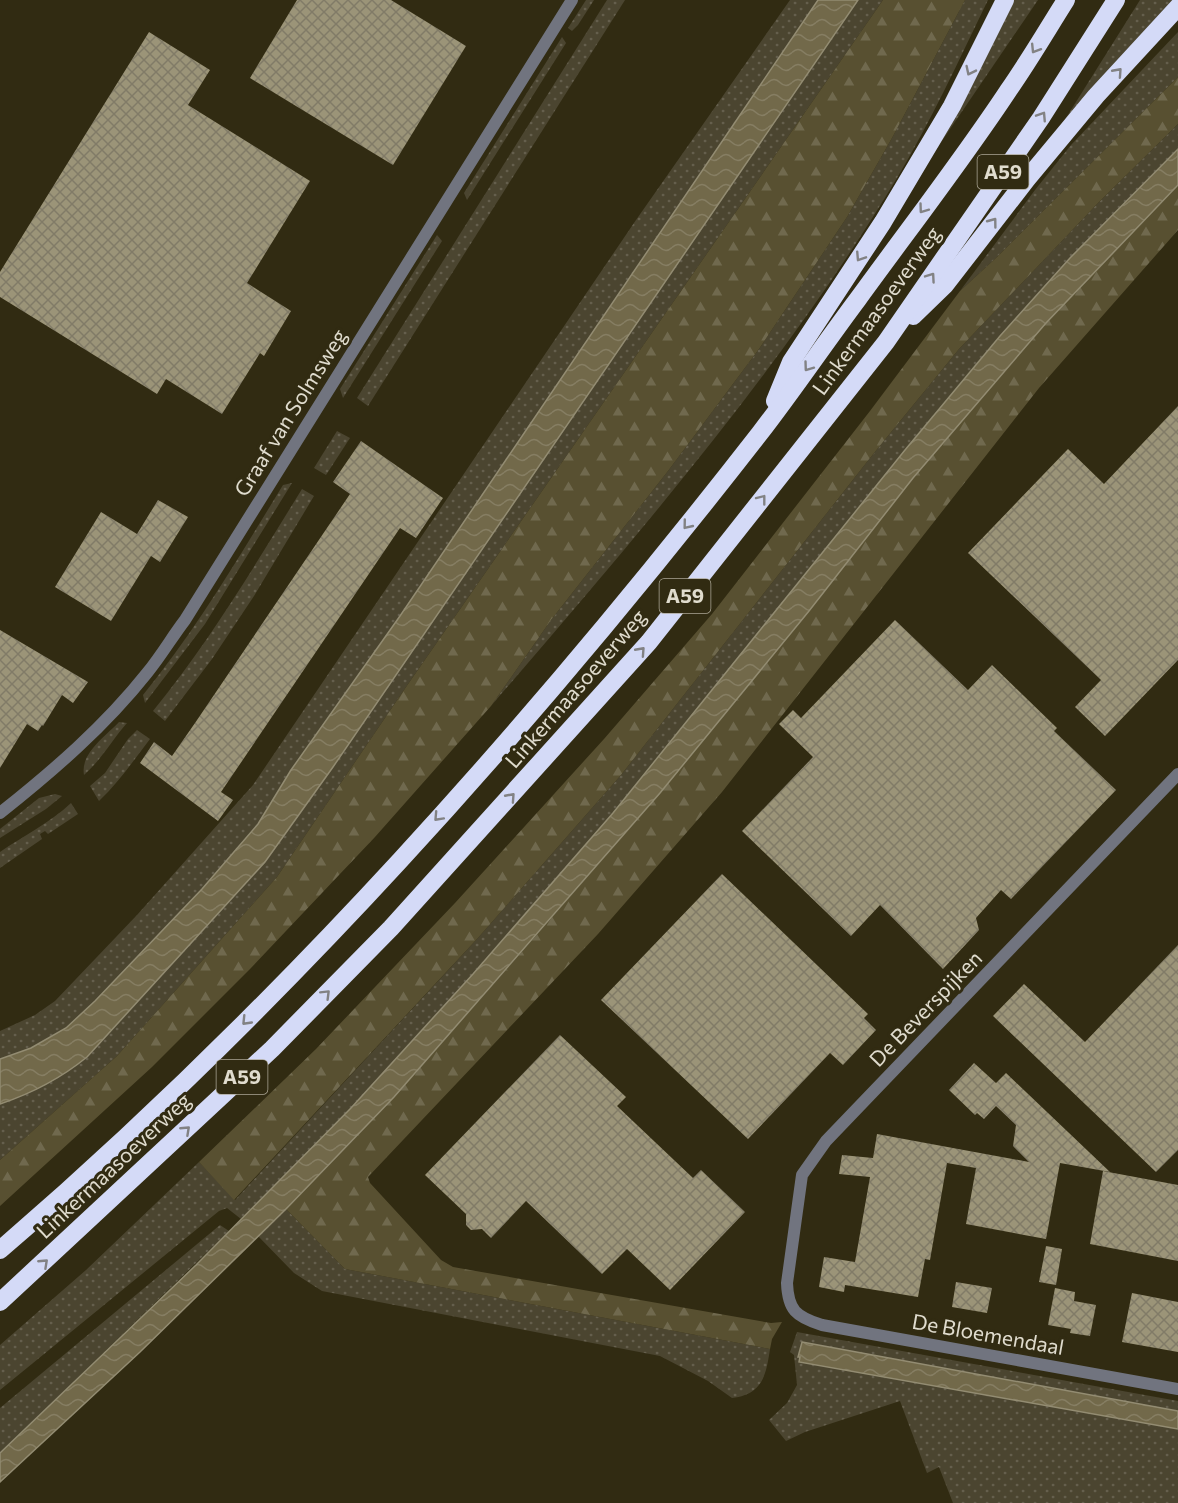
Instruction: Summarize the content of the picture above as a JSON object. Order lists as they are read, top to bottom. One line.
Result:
{"streets":{"highway":["A59","Linkermaasoeverweg"],"street":["Graaf van Solmsweg","De Beverspijken","De Bloemendaal"]},"crossings":[["A59","Linkermaasoeverweg"],["De Beverspijken","De Bloemendaal"]]}
